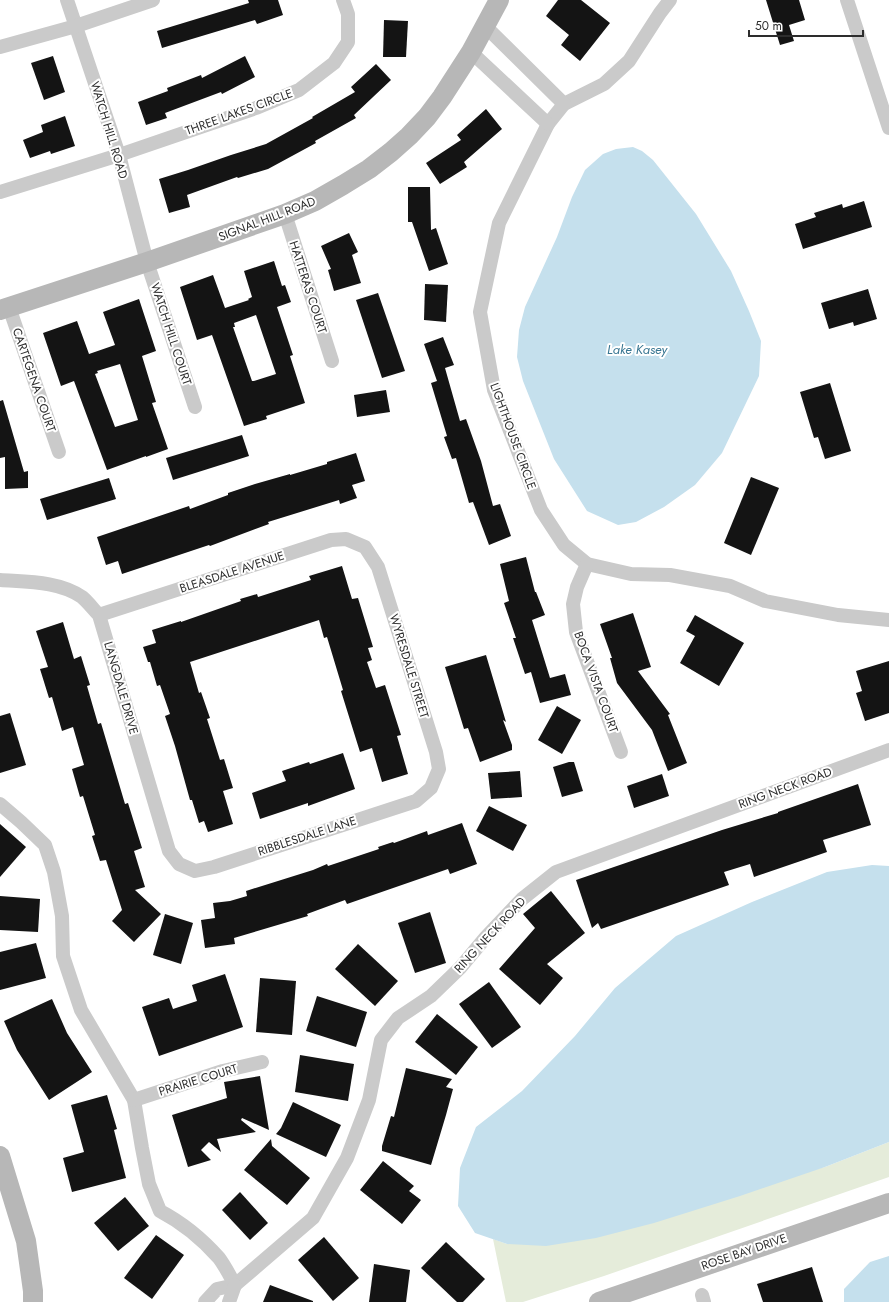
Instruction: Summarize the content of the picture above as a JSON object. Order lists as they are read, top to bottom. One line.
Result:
{"streets":{"street":["THREE LAKES CIRCLE","WATCH HILL ROAD","SIGNAL HILL ROAD","HATTERAS COURT","WATCH HILL COURT","CARTEGENA COURT","LIGHTHOUSE CIRCLE","BLEASDALE AVENUE","WYRESDALE STREET","BOCA VISTA COURT","LANGDALE DRIVE","RING NECK ROAD","RIBBLESDALE LANE","PRAIRIE COURT","ROSE BAY DRIVE"]},"crossings":[["THREE LAKES CIRCLE","WATCH HILL ROAD"],["WATCH HILL ROAD","SIGNAL HILL ROAD"],["WATCH HILL ROAD","WATCH HILL COURT"],["SIGNAL HILL ROAD","HATTERAS COURT"],["SIGNAL HILL ROAD","WATCH HILL COURT"],["SIGNAL HILL ROAD","CARTEGENA COURT"],["LIGHTHOUSE CIRCLE","BOCA VISTA COURT"],["BLEASDALE AVENUE","WYRESDALE STREET"],["BLEASDALE AVENUE","LANGDALE DRIVE"],["WYRESDALE STREET","RIBBLESDALE LANE"],["LANGDALE DRIVE","RIBBLESDALE LANE"]],"water":["Lake Kasey"],"scale_bar":"50 m"}
